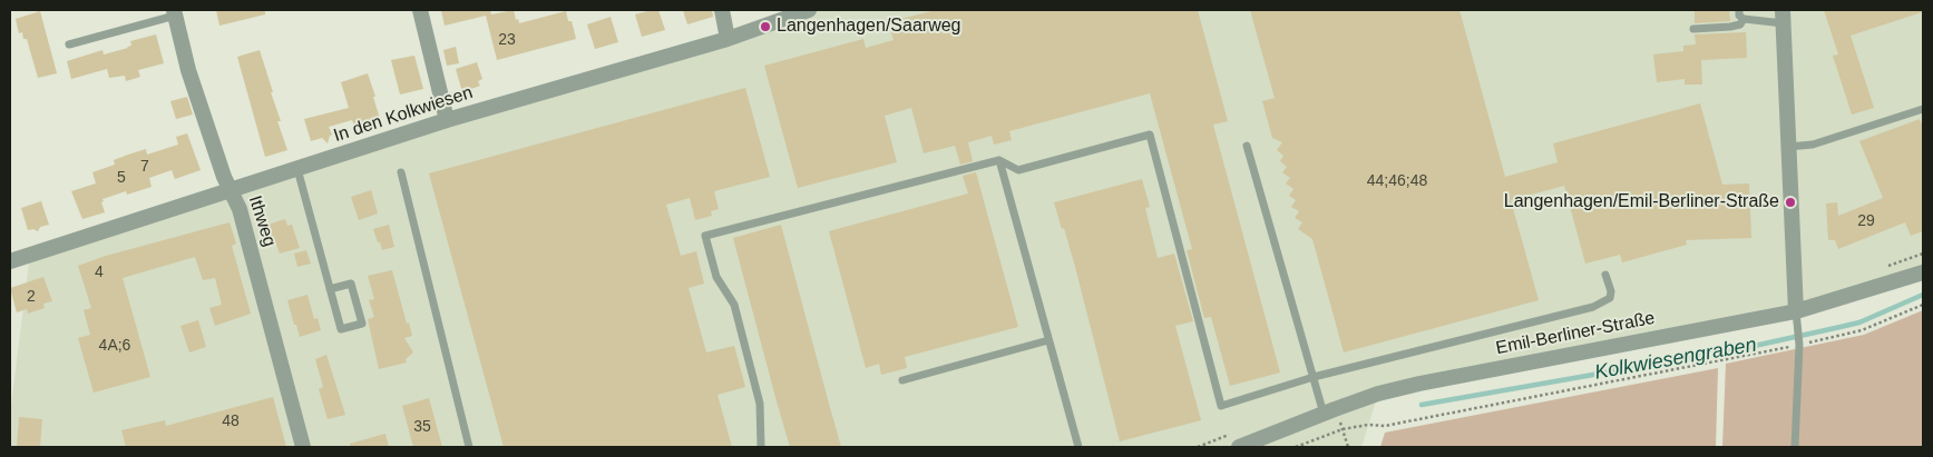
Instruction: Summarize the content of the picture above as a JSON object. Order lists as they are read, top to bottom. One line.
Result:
{"streets":{"street":["In den Kolkwiesen","Ithweg","Emil-Berliner-Straße"]},"crossings":[["In den Kolkwiesen","Ithweg"]],"water":["Kolkwiesengraben"],"places":["Langenhagen/Saarweg","Langenhagen/Emil-Berliner-Straße"],"house_numbers":["23","7","5","44;46;48","29","4","2","4A;6","48","35"]}
